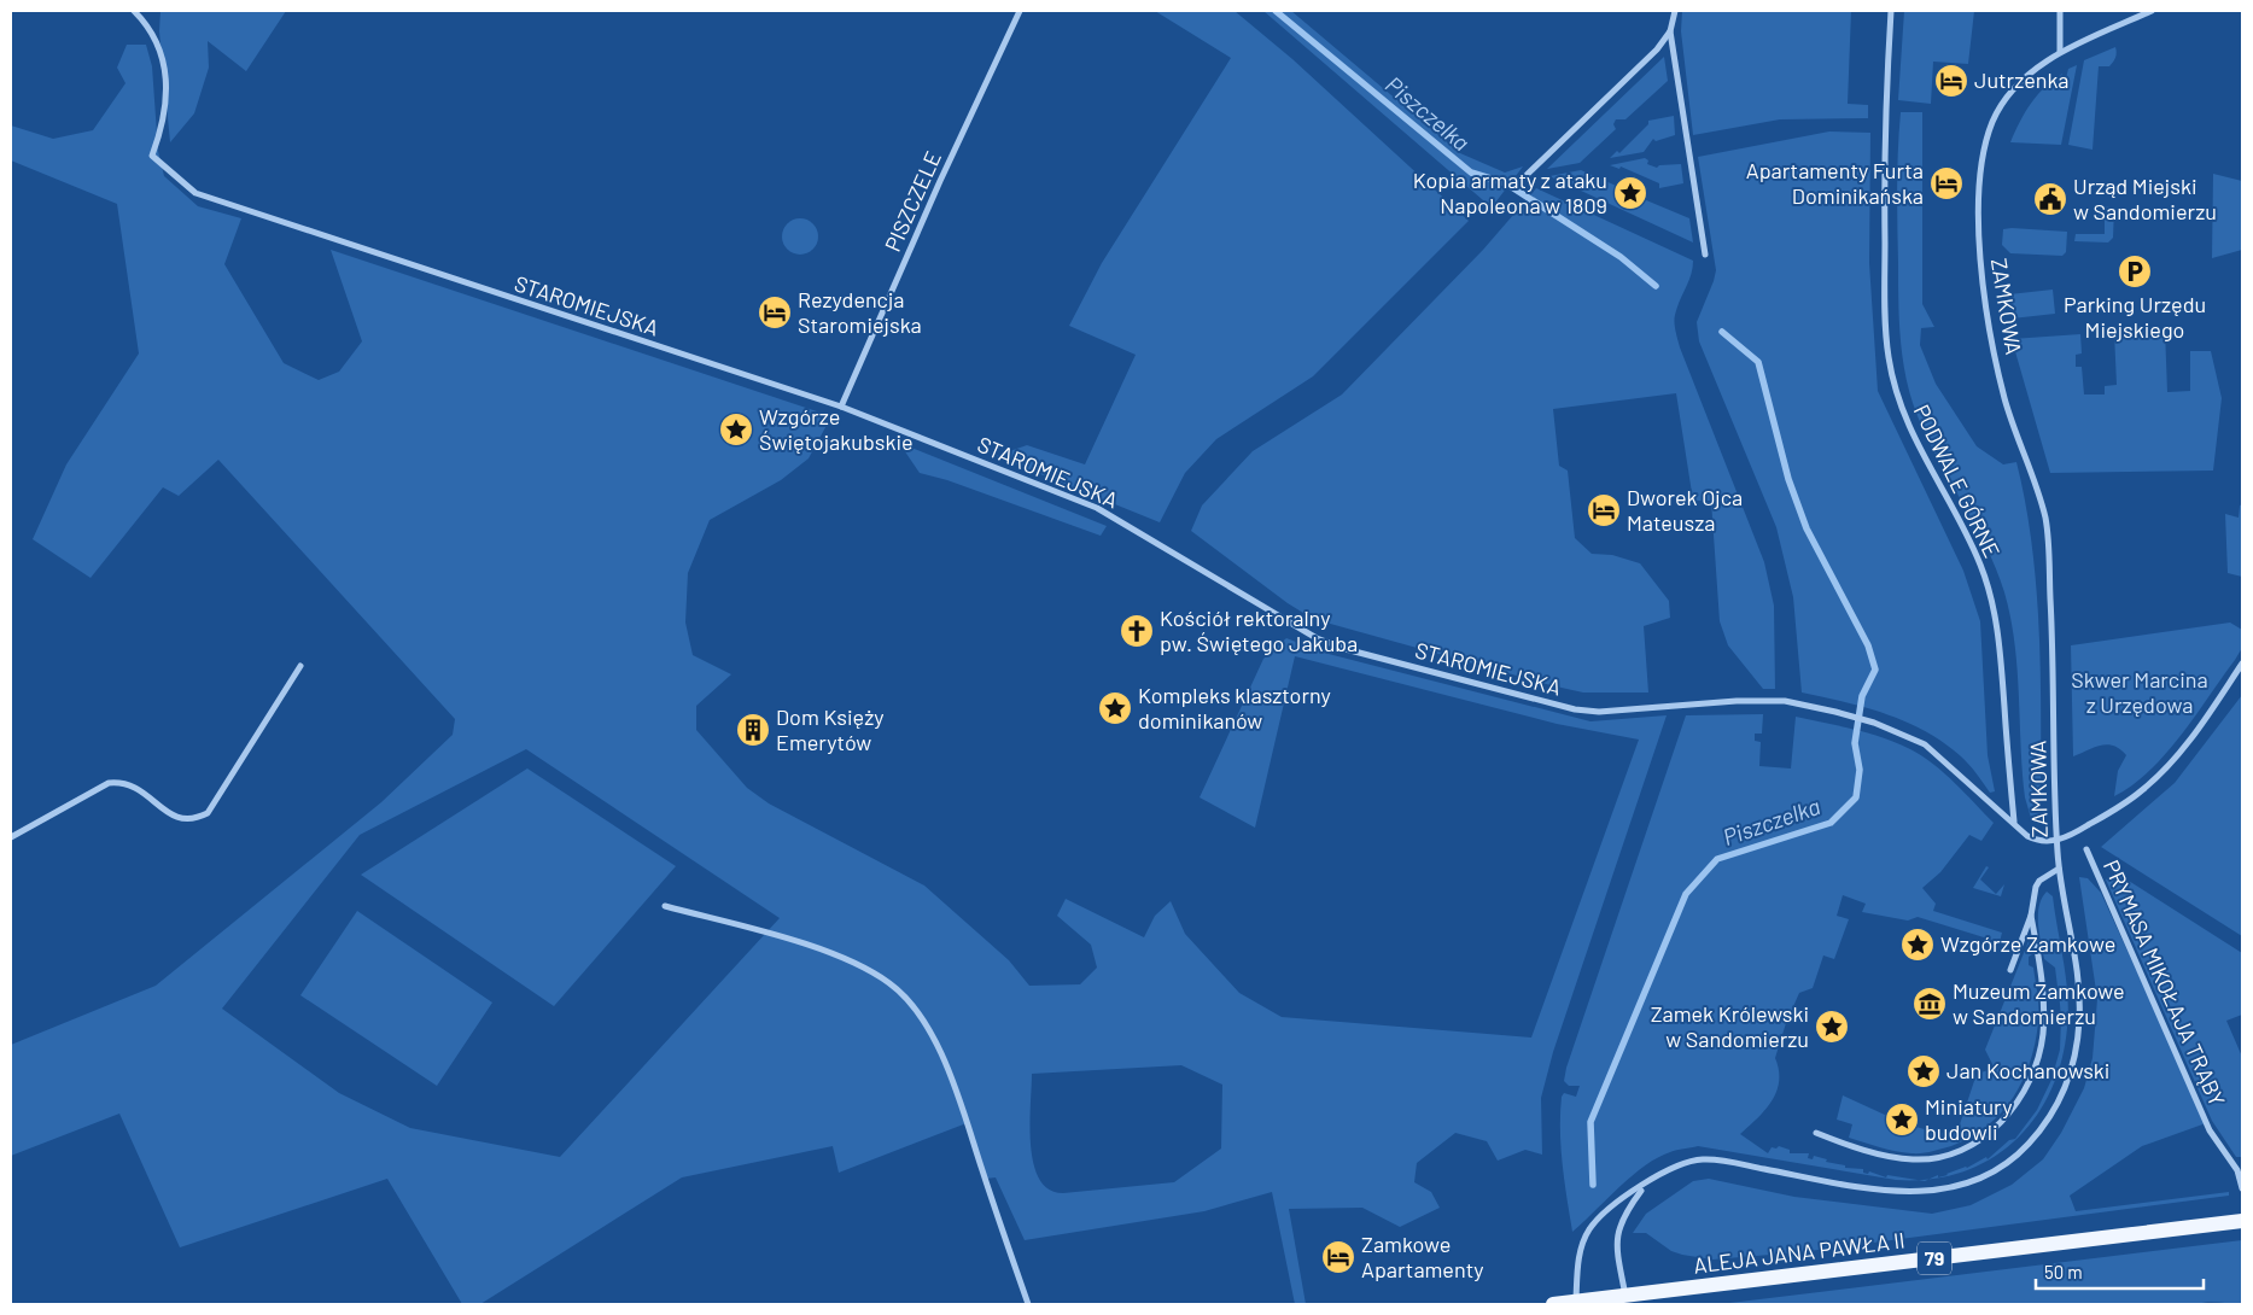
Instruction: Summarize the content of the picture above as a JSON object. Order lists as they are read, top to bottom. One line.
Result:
{"streets":{"main road":["ALEJA JANA PAWŁA II","79"],"street":["PISZCZELE","STAROMIEJSKA","ZAMKOWA","PODWALE GÓRNE","PRYMASA MIKOŁAJA TRĄBY"]},"crossings":[["PISZCZELE","STAROMIEJSKA"],["STAROMIEJSKA","ZAMKOWA"],["STAROMIEJSKA","PODWALE GÓRNE"],["ZAMKOWA","ALEJA JANA PAWŁA II"],["ZAMKOWA","79"],["ALEJA JANA PAWŁA II","79"]],"water":["Piszczelka"],"parks":["Skwer Marcina z Urzędowa"],"places":{"hotel":["Jutrzenka","Apartamenty Furta Dominikańska","Rezydencja Staromiejska","Dworek Ojca Mateusza","Zamkowe Apartamenty"],"place":["Kopia armaty z ataku Napoleona w 1809","Wzgórze Świętojakubskie","Kompleks klasztorny dominikanów","Wzgórze Zamkowe","Zamek Królewski w Sandomierzu","Jan Kochanowski","Miniatury budowli"],"public building":["Urząd Miejski w Sandomierzu"],"parking":["Parking Urzędu Miejskiego"],"church":["Kościół rektoralny pw. Świętego Jakuba"],"building":["Dom Księży Emerytów"],"museum":["Muzeum Zamkowe w Sandomierzu"]},"scale_bar":"50 m"}
